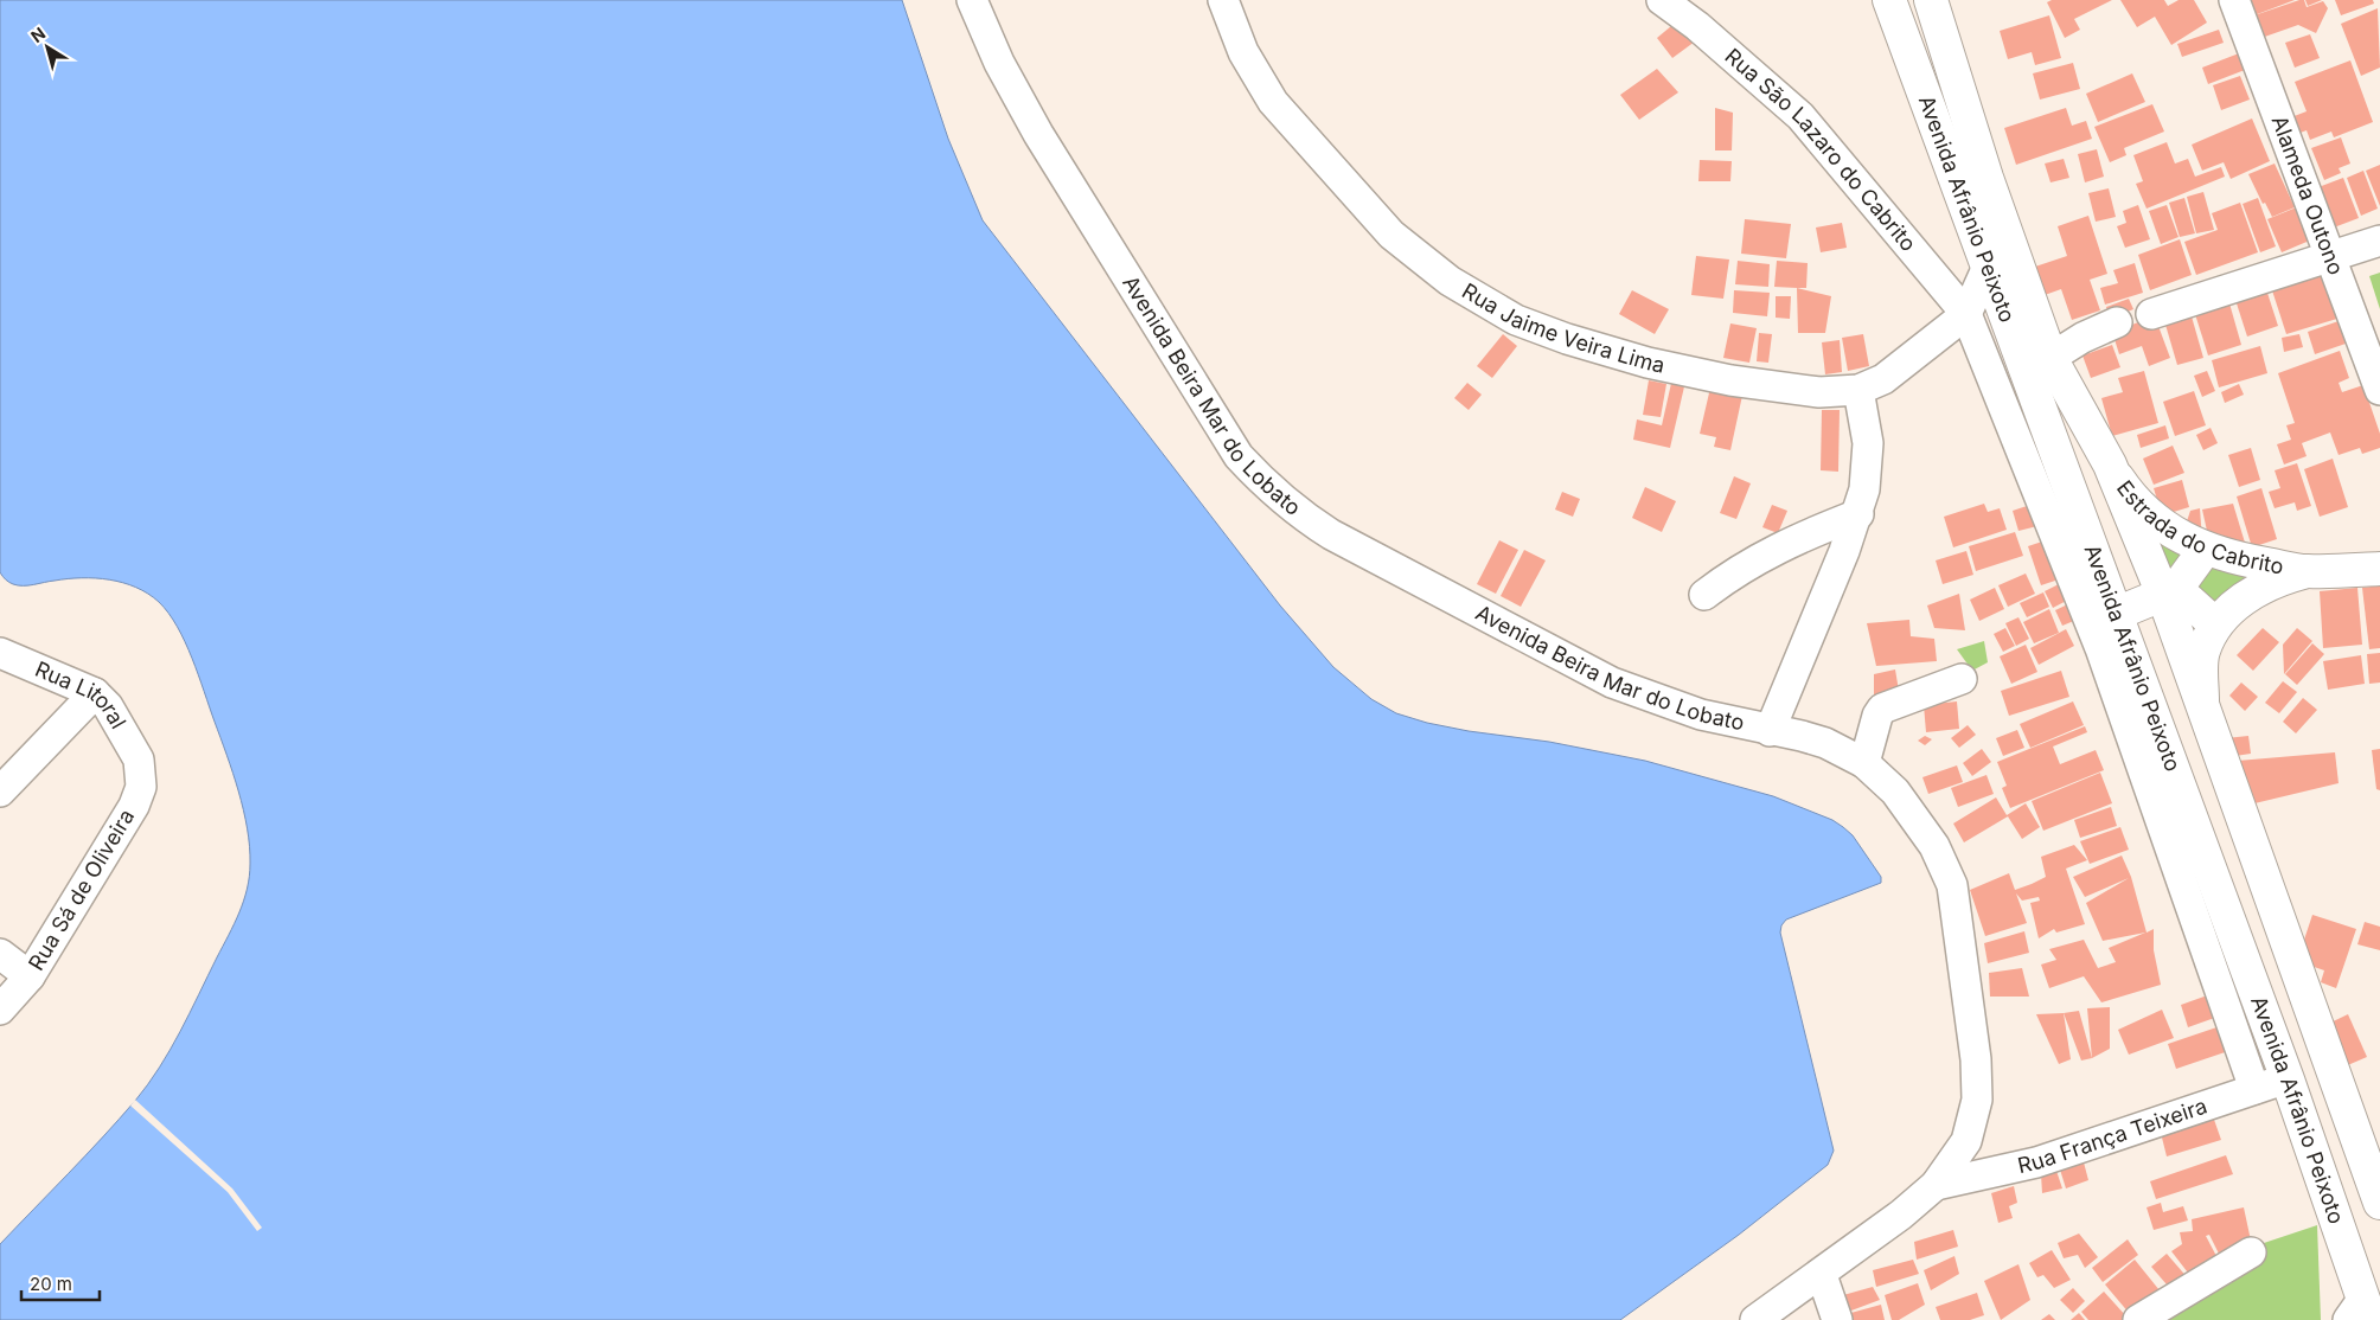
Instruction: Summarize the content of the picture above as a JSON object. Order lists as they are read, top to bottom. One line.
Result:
{"streets":{"main road":["Avenida Afrânio Peixoto","Estrada do Cabrito"],"street":["Rua São Lazaro do Cabrito","Alameda Outono","Rua Jaime Veira Lima","Avenida Beira Mar do Lobato","Rua Litoral","Rua Sá de Oliveira","Rua França Teixeira"]},"crossings":[["Rua São Lazaro do Cabrito","Rua Jaime Veira Lima"],["Rua São Lazaro do Cabrito","Rua França Teixeira"],["Avenida Afrânio Peixoto","Rua Jaime Veira Lima"],["Avenida Afrânio Peixoto","Estrada do Cabrito"],["Avenida Afrânio Peixoto","Rua França Teixeira"],["Avenida Beira Mar do Lobato","Rua França Teixeira"],["Rua Litoral","Rua Sá de Oliveira"]],"scale_bar":"20 m","north":"top left"}
